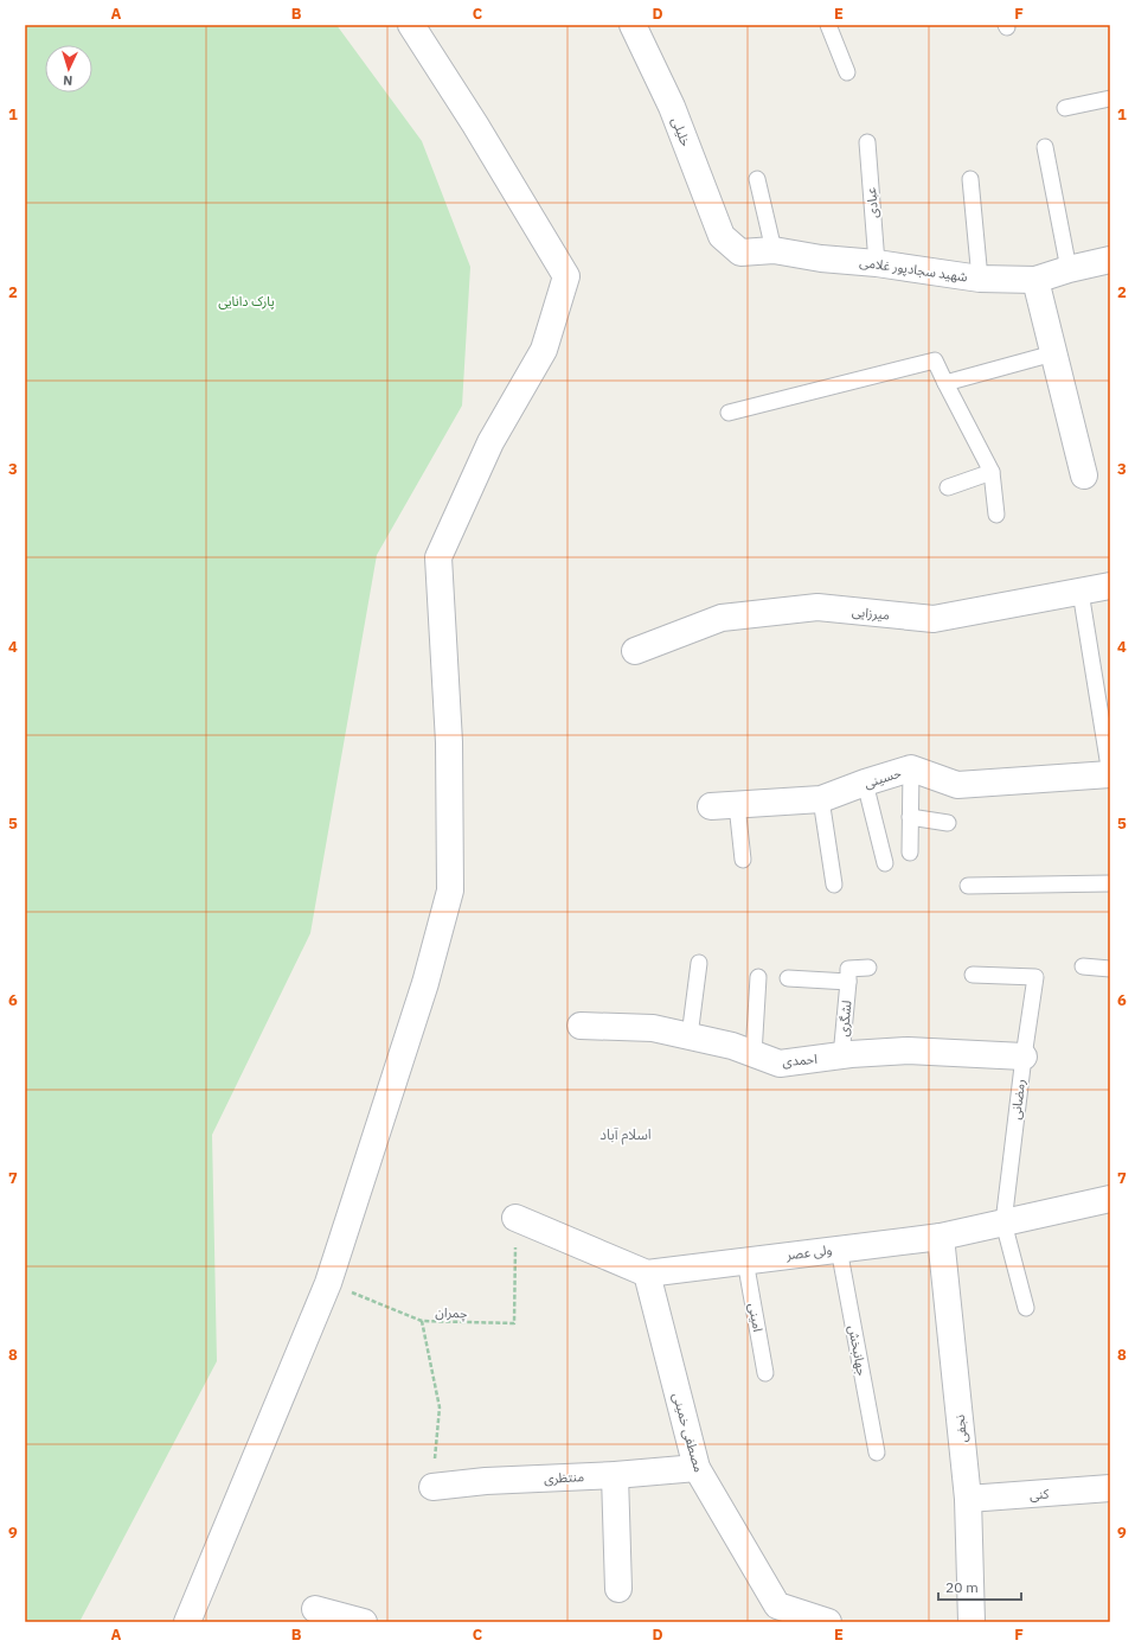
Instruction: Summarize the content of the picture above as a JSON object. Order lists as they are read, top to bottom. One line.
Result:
{"streets":{"street":["خلیلی","شهید سجادپور غلامی","میرزایی","حسینی","احمدی","ولی عصر","نجفی","مصطفی خمینی","منتظری","کنی"],"lane":["عبادی","لشگری","رمضانی","امینی","جهانبخش"],"path":["چمران"]},"crossings":[["خلیلی","شهید سجادپور غلامی"],["عبادی","شهید سجادپور غلامی"],["لشگری","احمدی"],["احمدی","رمضانی"],["رمضانی","ولی عصر"],["ولی عصر","امینی"],["ولی عصر","جهانبخش"],["ولی عصر","نجفی"],["ولی عصر","مصطفی خمینی"],["چمران","منتظری"],["نجفی","کنی"],["مصطفی خمینی","منتظری"]],"districts":["اسلام آباد"],"parks":["پارک دانایی"],"scale_bar":"20 m","north":"bottom","grid":{"columns":["A","B","C","D","E","F"],"rows":["1","2","3","4","5","6","7","8","9"]}}
